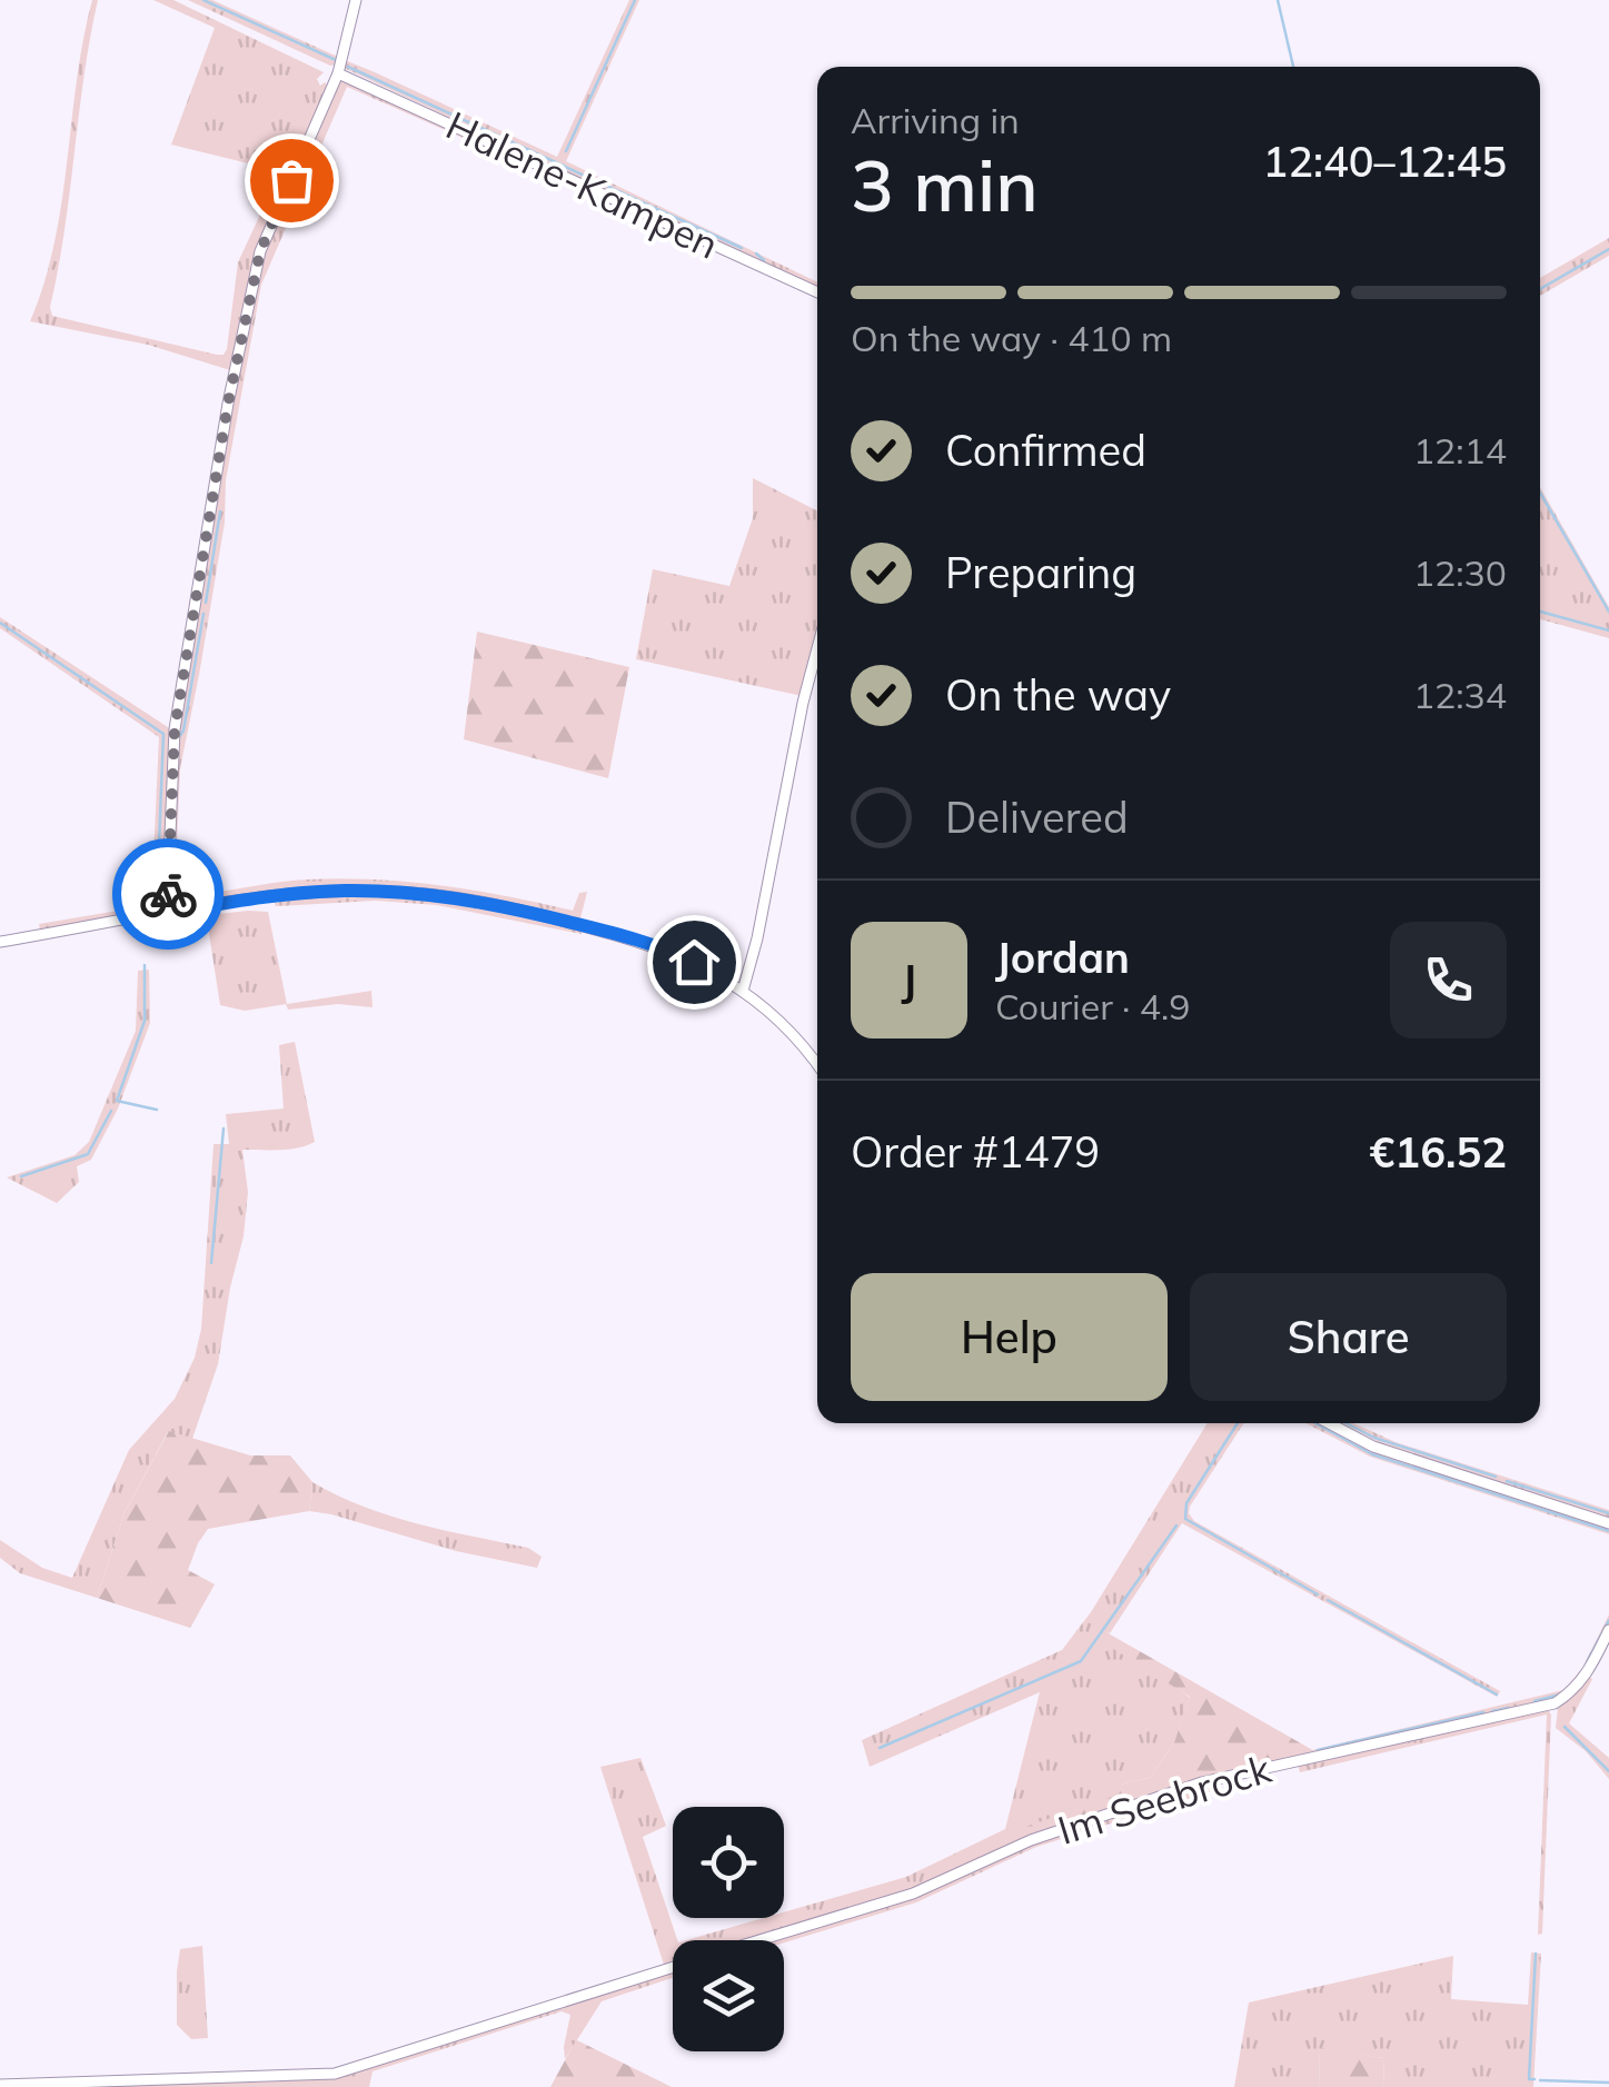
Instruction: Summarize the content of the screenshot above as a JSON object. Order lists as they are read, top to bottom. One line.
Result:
{"streets":{"street":["Halene-Kampen","Im Seebrock"]},"page":{"heading":["3 min","Arriving in","12:40–12:45"],"panel":["Jordan","Courier · 4.9","Order #1479","€16.52"],"bar":"On the way · 410 m","list":[["Confirmed","12:14"],["Preparing","12:30"],["On the way","12:34"],"Delivered"],"round":"J","buttons":["Help","Share"]}}
